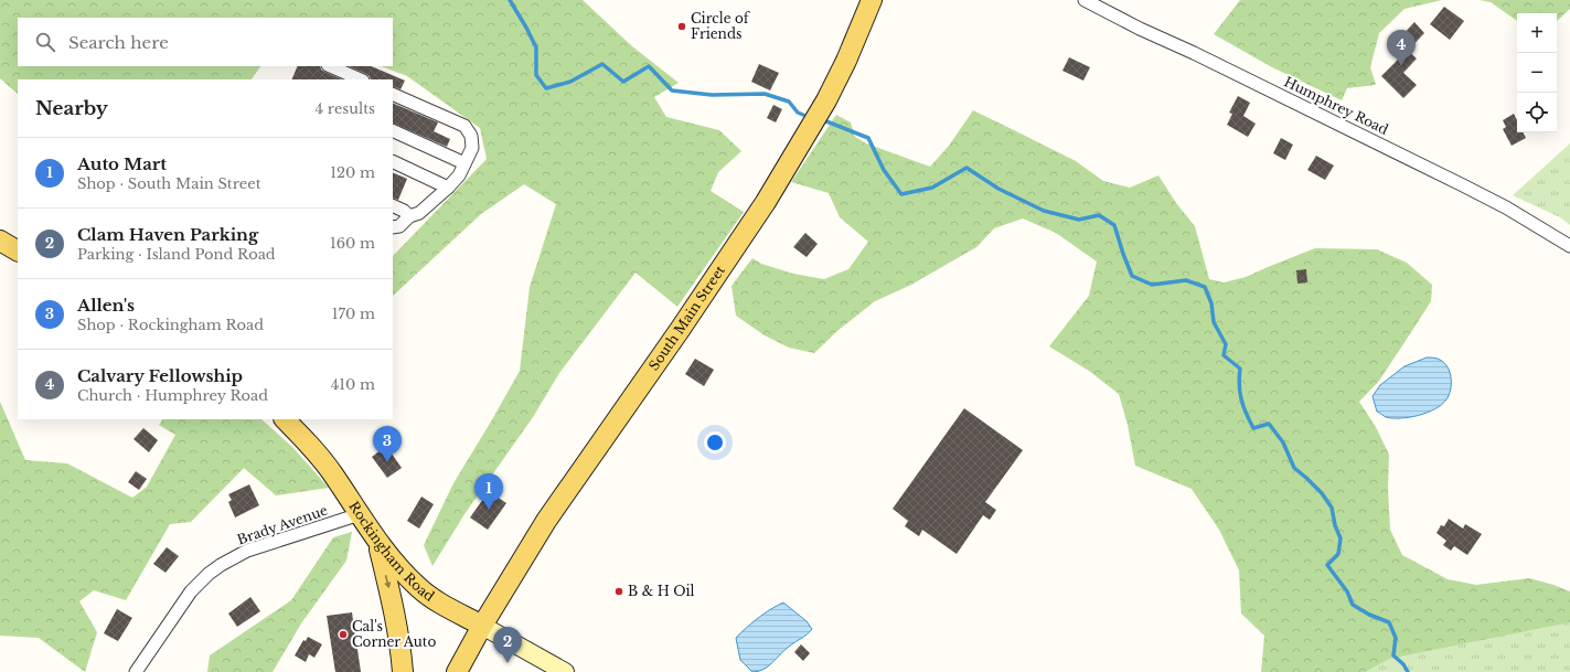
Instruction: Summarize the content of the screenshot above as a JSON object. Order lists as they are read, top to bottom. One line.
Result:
{"streets":{"main road":["South Main Street","Rockingham Road"],"street":["Humphrey Road","Brady Avenue"]},"crossings":[["South Main Street","Rockingham Road"],["Brady Avenue","Rockingham Road"]],"places":["Circle of Friends","B & H Oil","Cal's Corner Auto"],"page":{"map_buttons":["+","−"],"search":"Search here","pins":["4","3","1","2"],"heading":["Nearby","4 results"],"list":[{"mark":"1","name":"Auto Mart","note":"Shop · South Main Street","value":"120 m"},{"mark":"2","name":"Clam Haven Parking","note":"Parking · Island Pond Road","value":"160 m"},{"mark":"3","name":"Allen's","note":"Shop · Rockingham Road","value":"170 m"},{"mark":"4","name":"Calvary Fellowship","note":"Church · Humphrey Road","value":"410 m"}]}}
